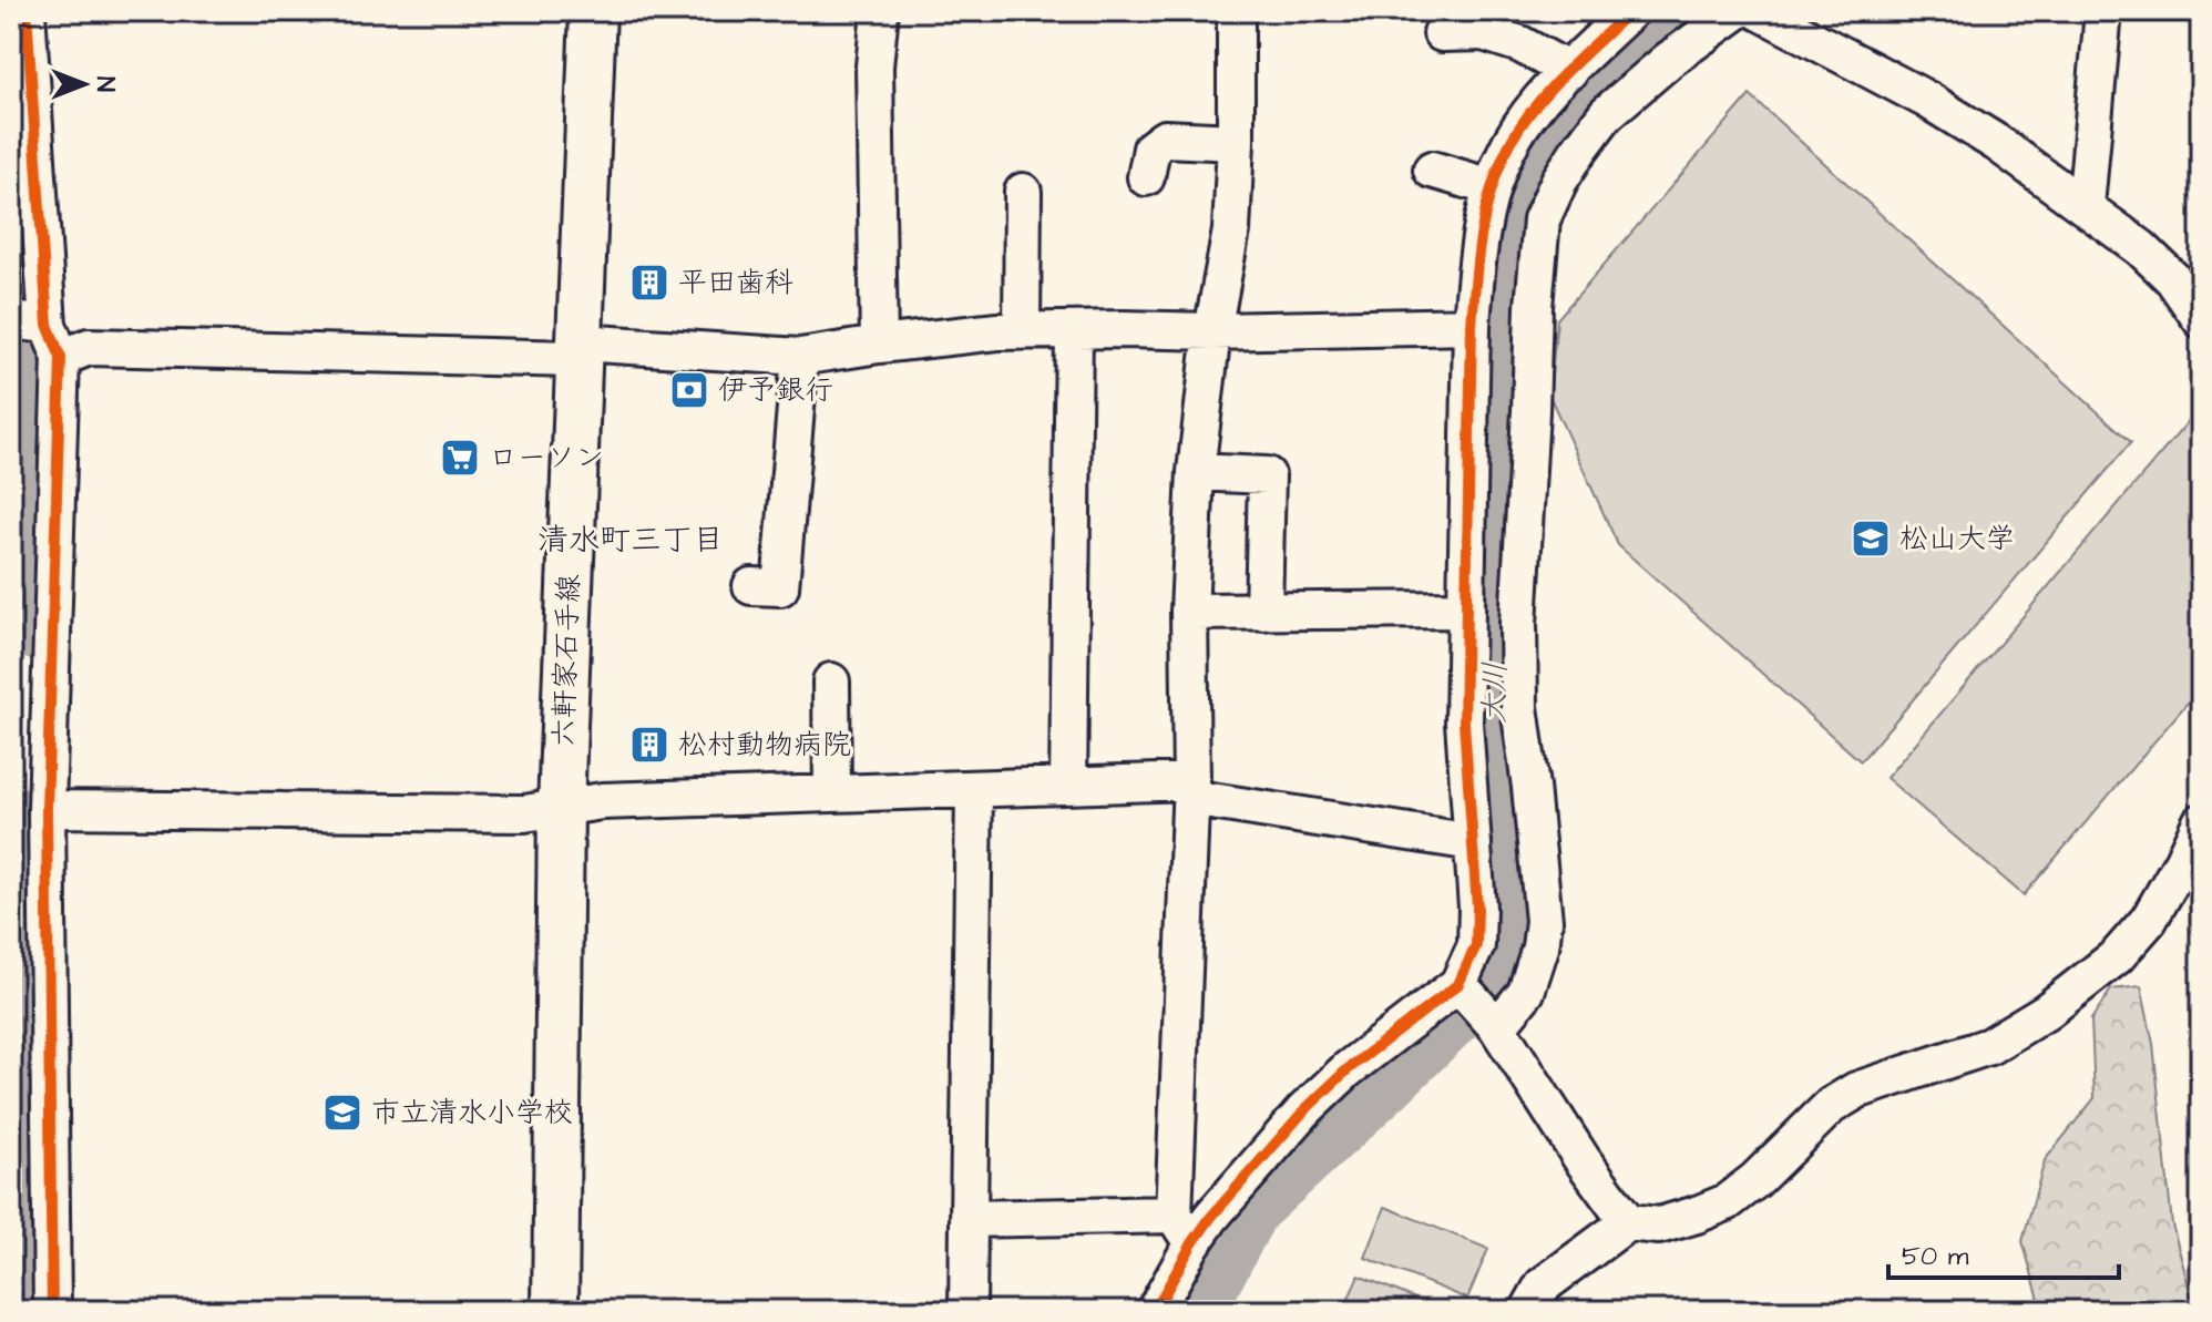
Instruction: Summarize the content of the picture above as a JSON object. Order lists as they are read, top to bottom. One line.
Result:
{"streets":{"main road":["六軒家石手線"]},"districts":["清水町三丁目"],"water":["大川"],"places":{"building":["平田歯科","松村動物病院"],"bank":["伊予銀行"],"supermarket":["ローソン"],"school or university":["松山大学","市立清水小学校"]},"scale_bar":"50 m","north":"right"}
